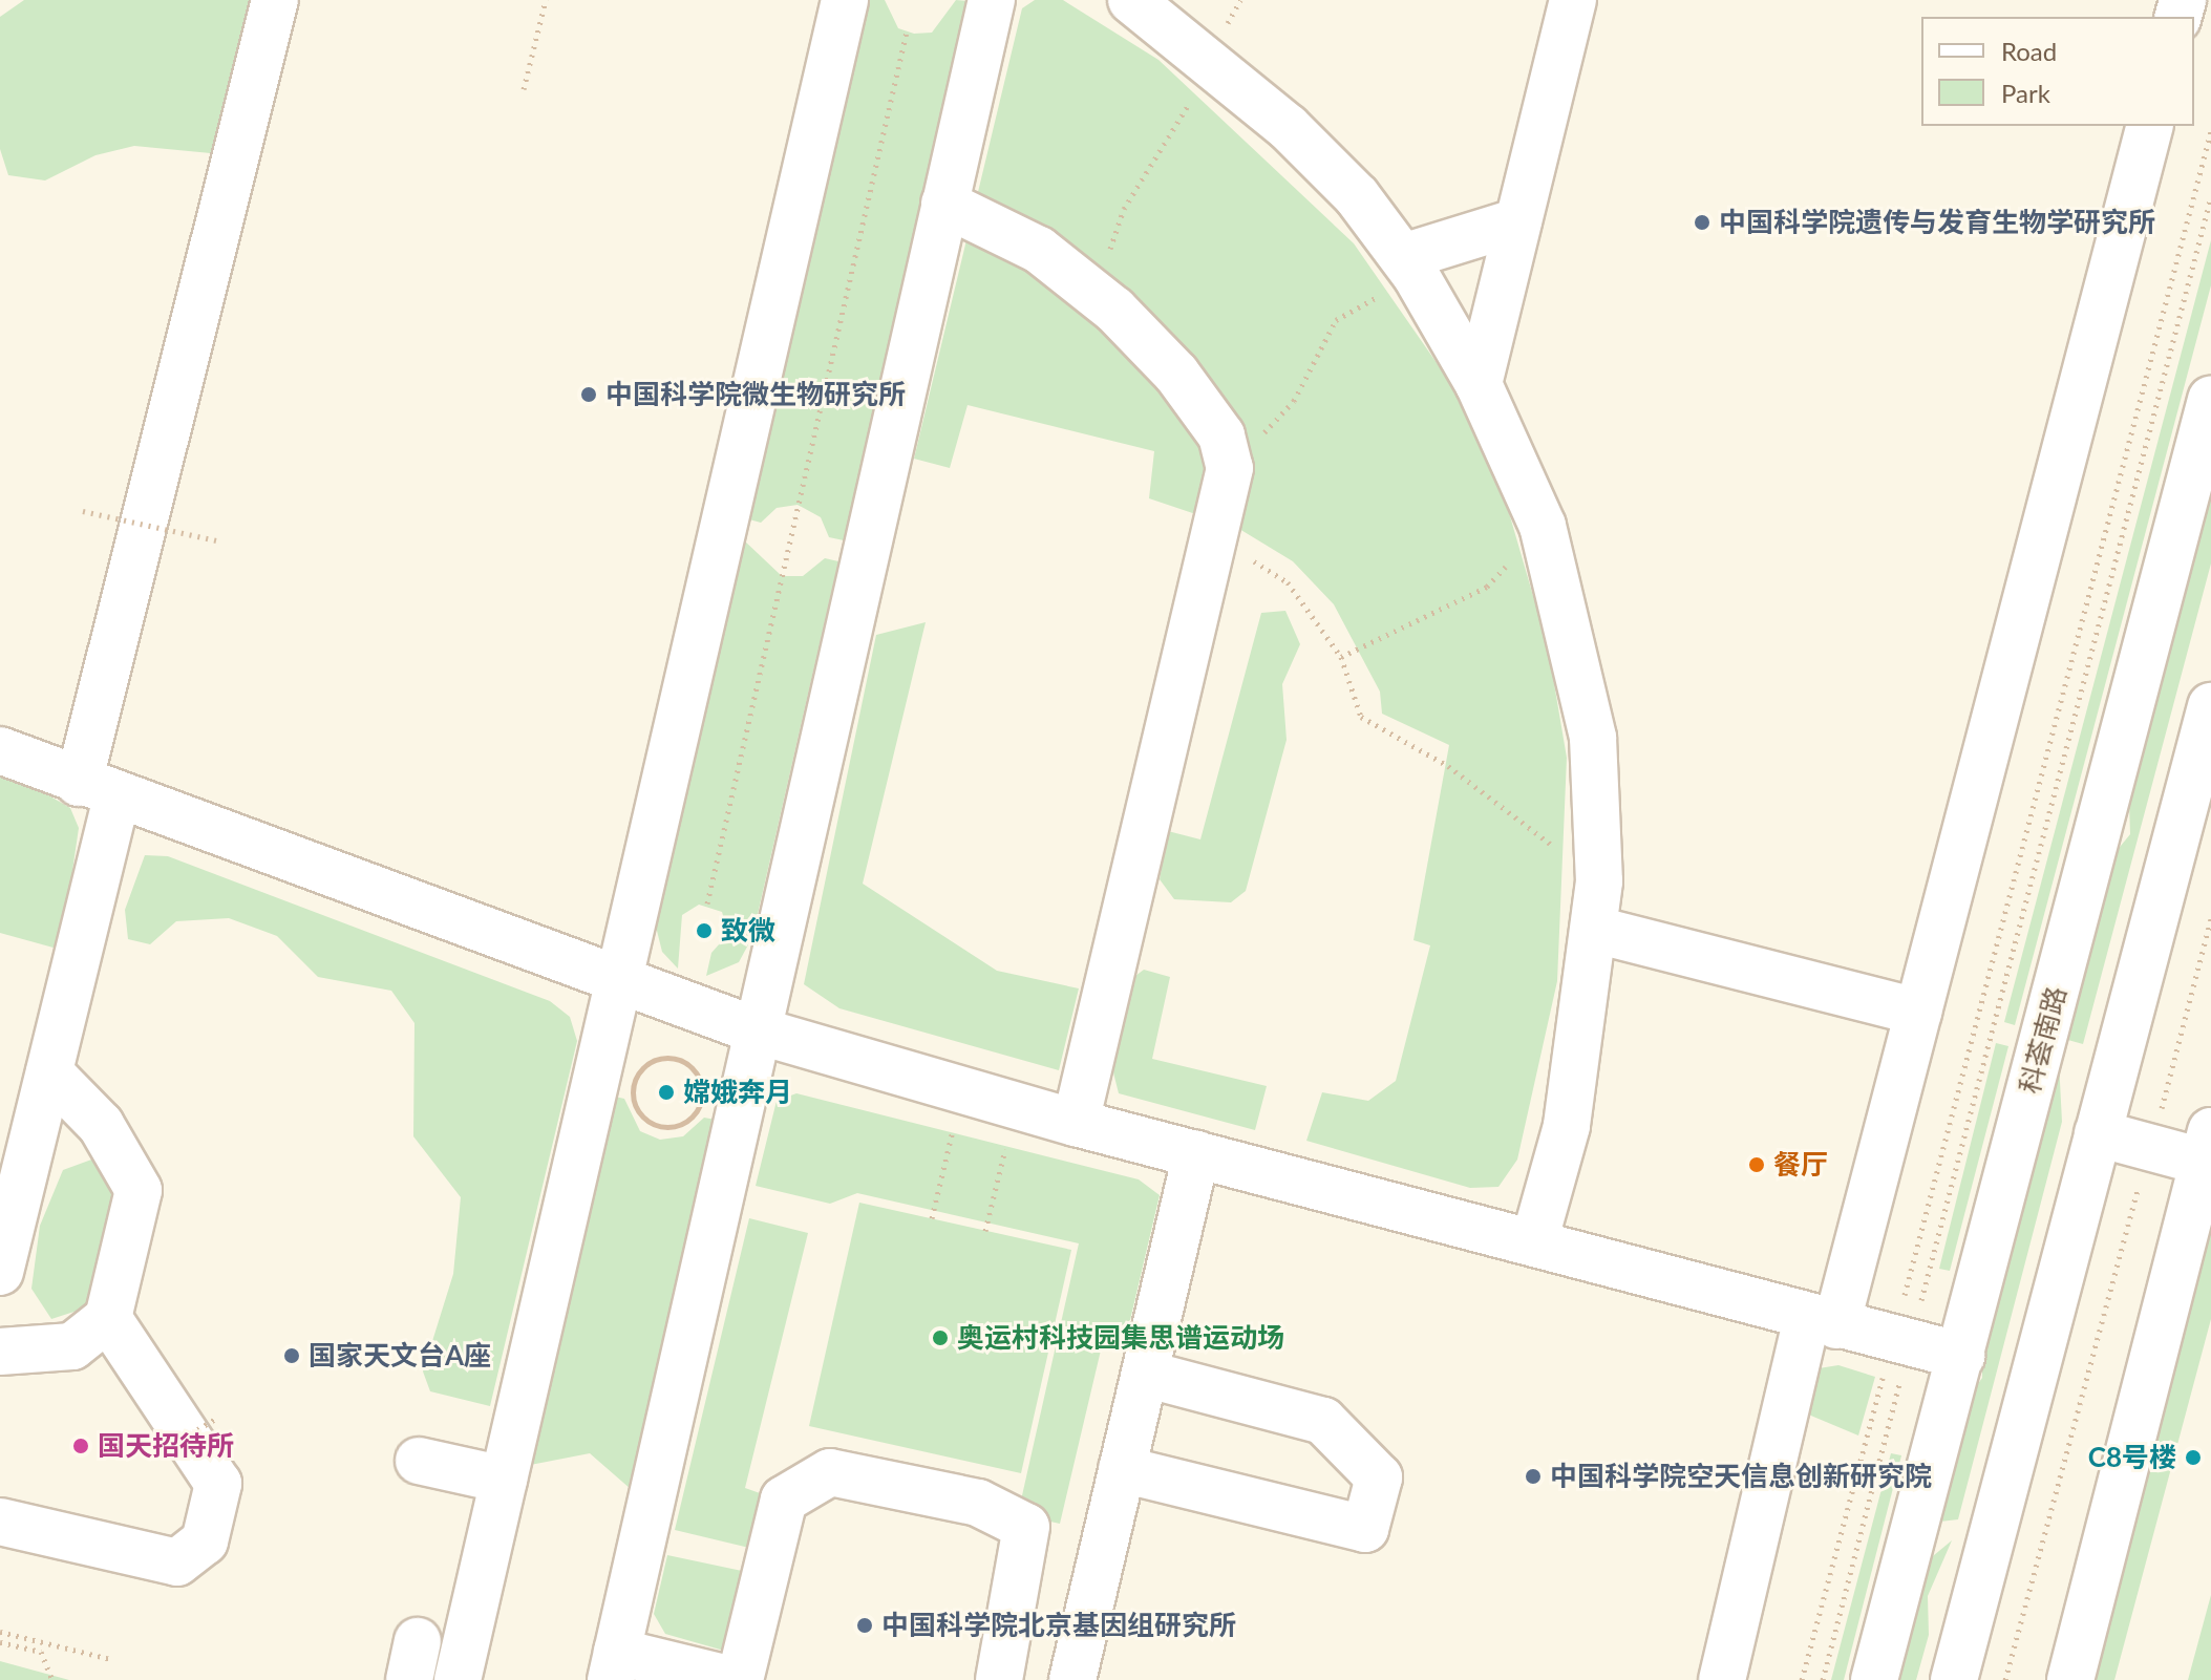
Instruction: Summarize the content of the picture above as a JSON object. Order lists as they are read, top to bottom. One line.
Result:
{"streets":{"street":["科荟南路"]},"places":["中国科学院遗传与发育生物学研究所","中国科学院微生物研究所","致微","嫦娥奔月","餐厅","奥运村科技园集思谱运动场","国家天文台A座","国天招待所","C8号楼","中国科学院空天信息创新研究院","中国科学院北京基因组研究所"],"legend":["Road","Park"]}
